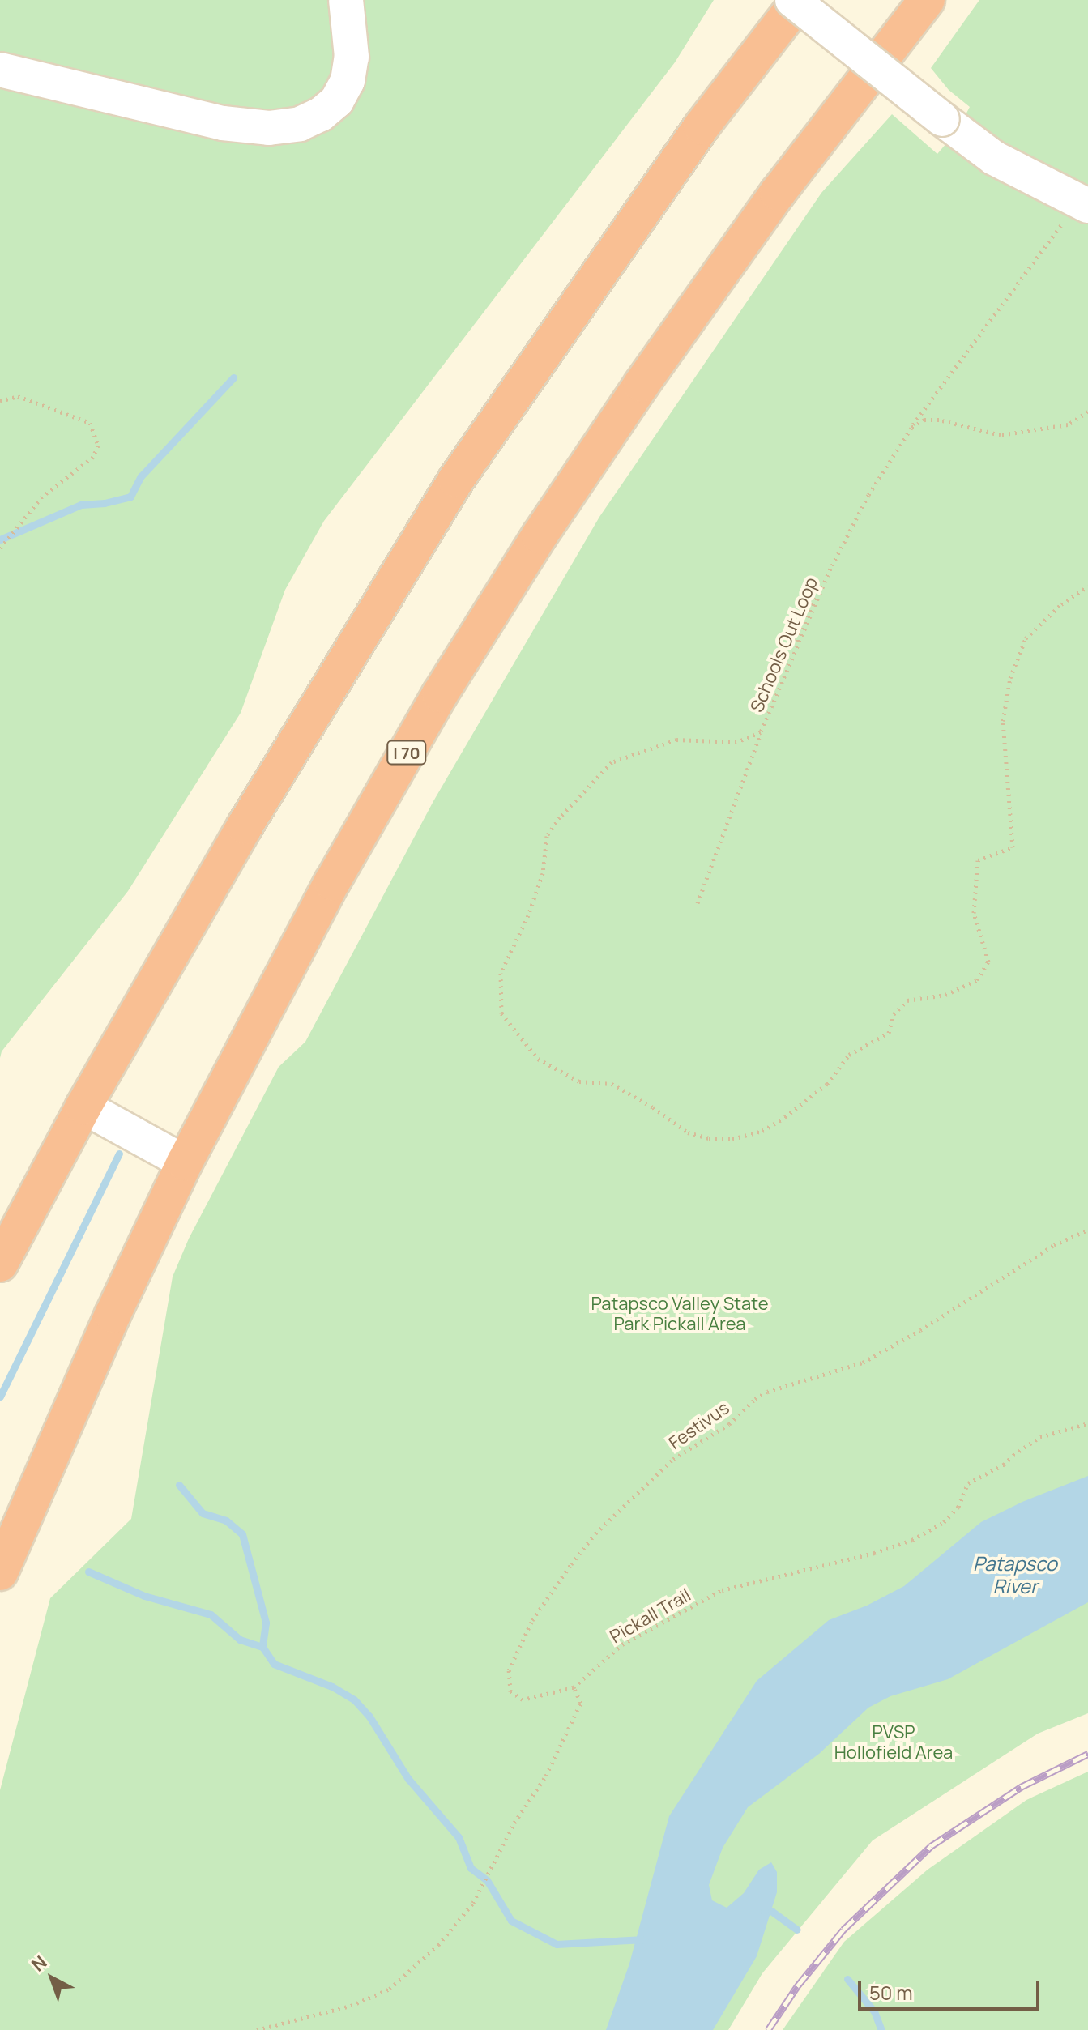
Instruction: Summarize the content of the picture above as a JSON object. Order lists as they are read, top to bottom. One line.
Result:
{"streets":{"highway":["I 70"],"path":["Schools Out Loop","Festivus","Pickall Trail"]},"crossings":[["Festivus","Pickall Trail"]],"water":["Patapsco River"],"parks":["Patapsco Valley State Park Pickall Area","PVSP Hollofield Area"],"scale_bar":"50 m","north":"top left"}
